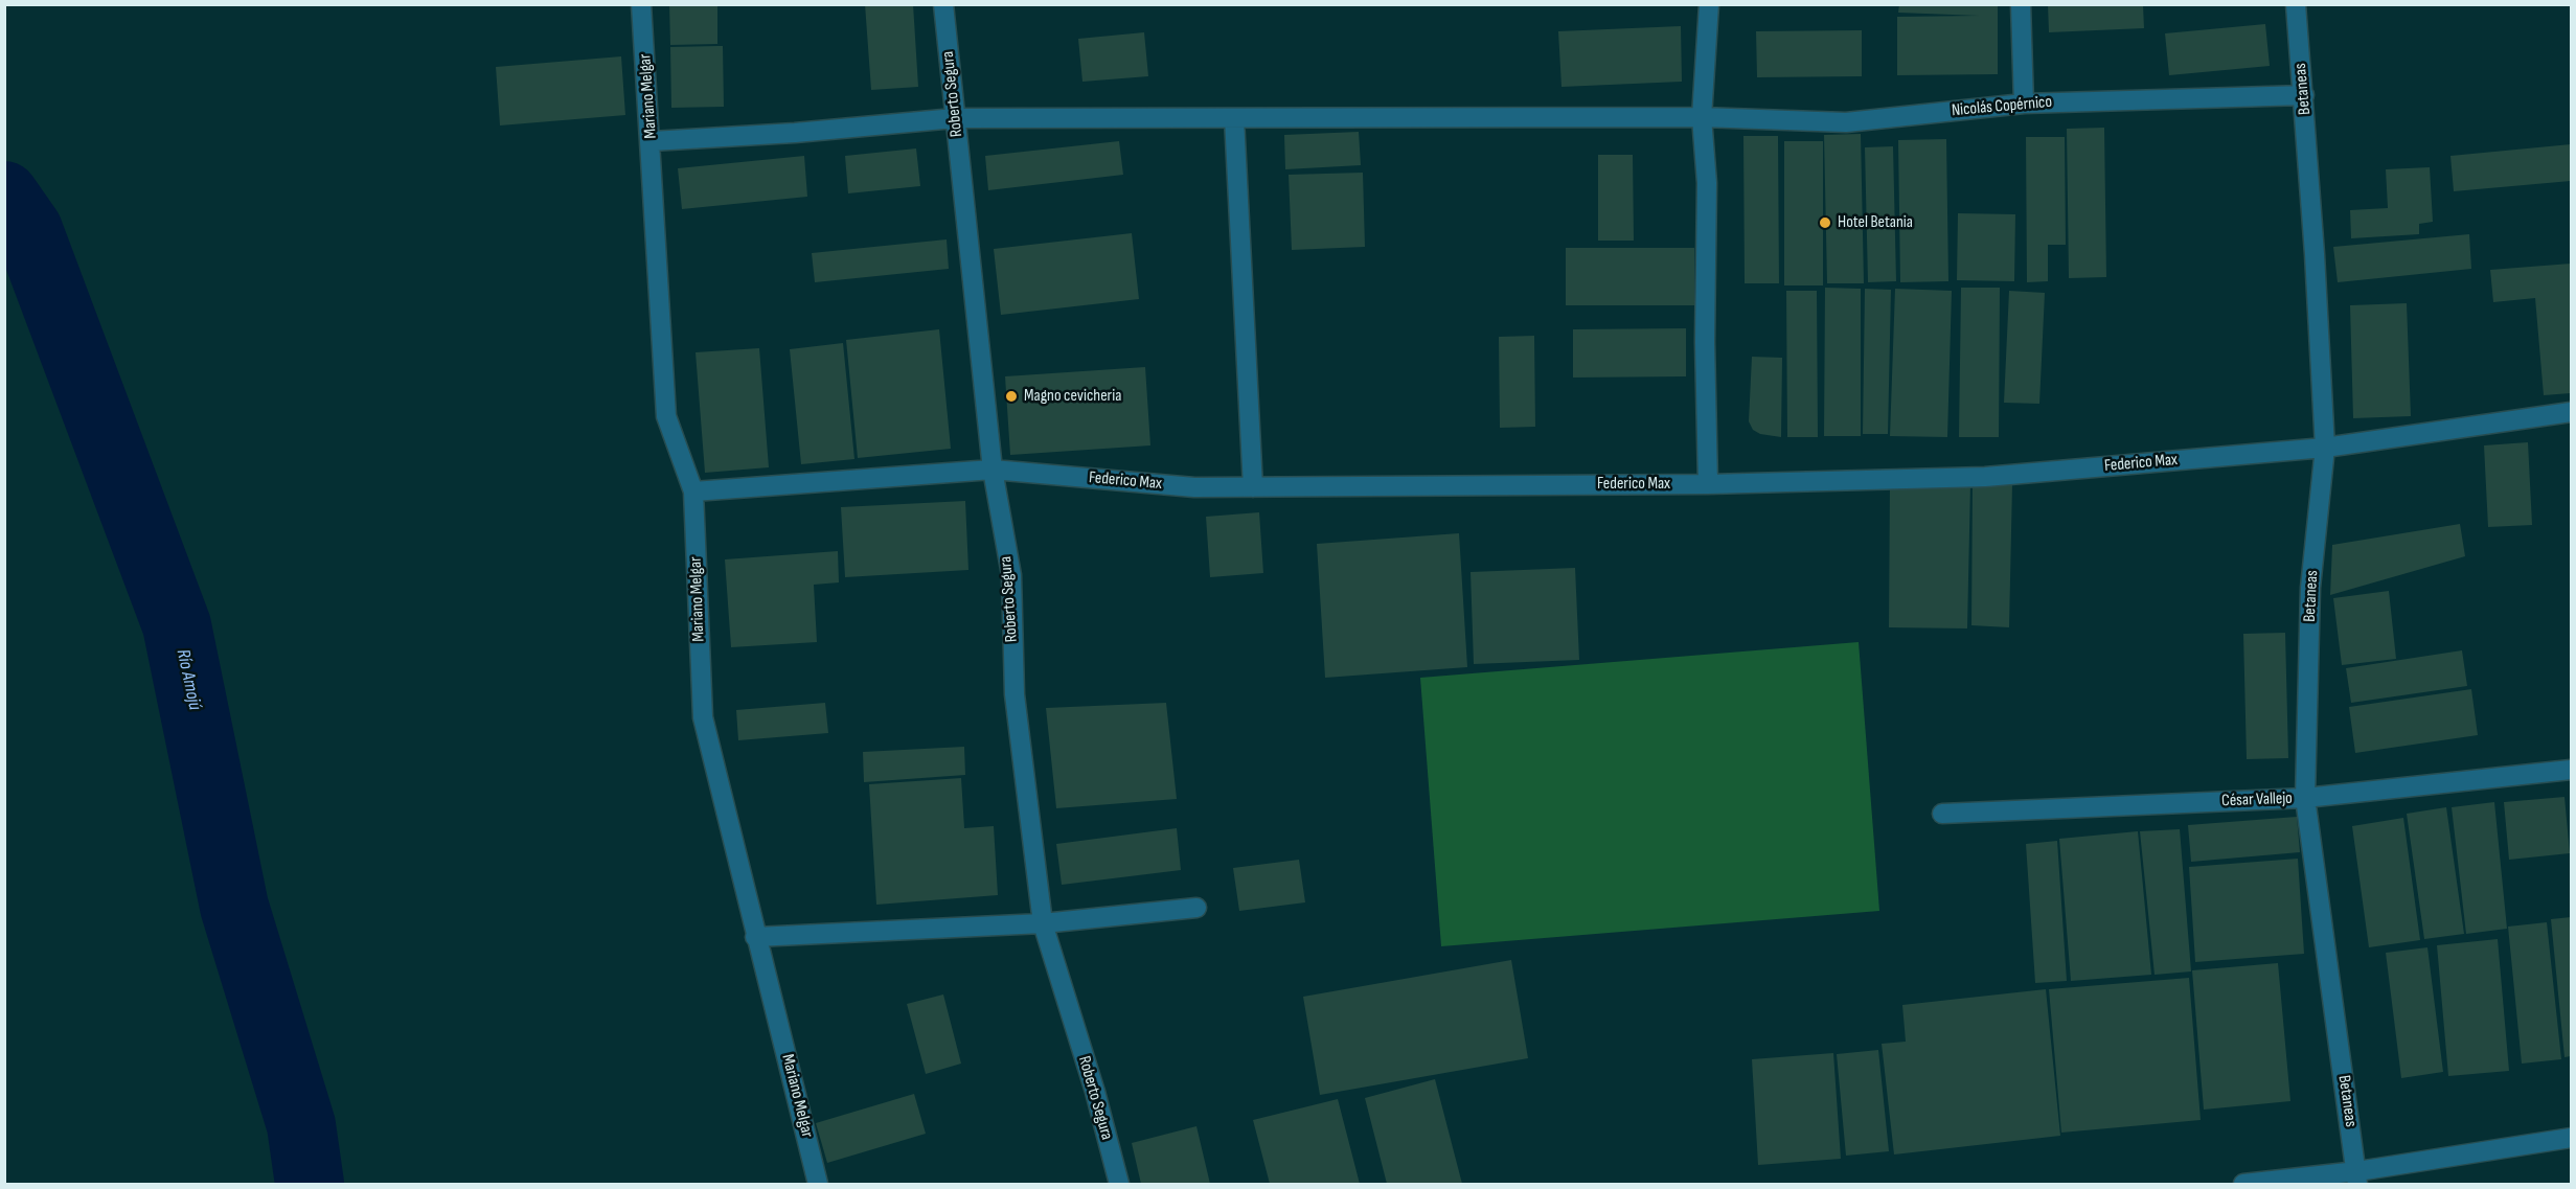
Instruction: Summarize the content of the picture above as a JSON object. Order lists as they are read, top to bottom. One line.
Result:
{"streets":{"street":["Betaneas","Roberto Segura","Mariano Melgar","Nicolás Copérnico","Federico Max","César Vallejo"]},"crossings":[["Betaneas","Nicolás Copérnico"],["Betaneas","Federico Max"],["Betaneas","César Vallejo"],["Roberto Segura","Nicolás Copérnico"],["Roberto Segura","Federico Max"],["Mariano Melgar","Nicolás Copérnico"],["Mariano Melgar","Federico Max"]],"water":["Río Amojú"],"places":["Hotel Betania","Magno cevicheria"]}
